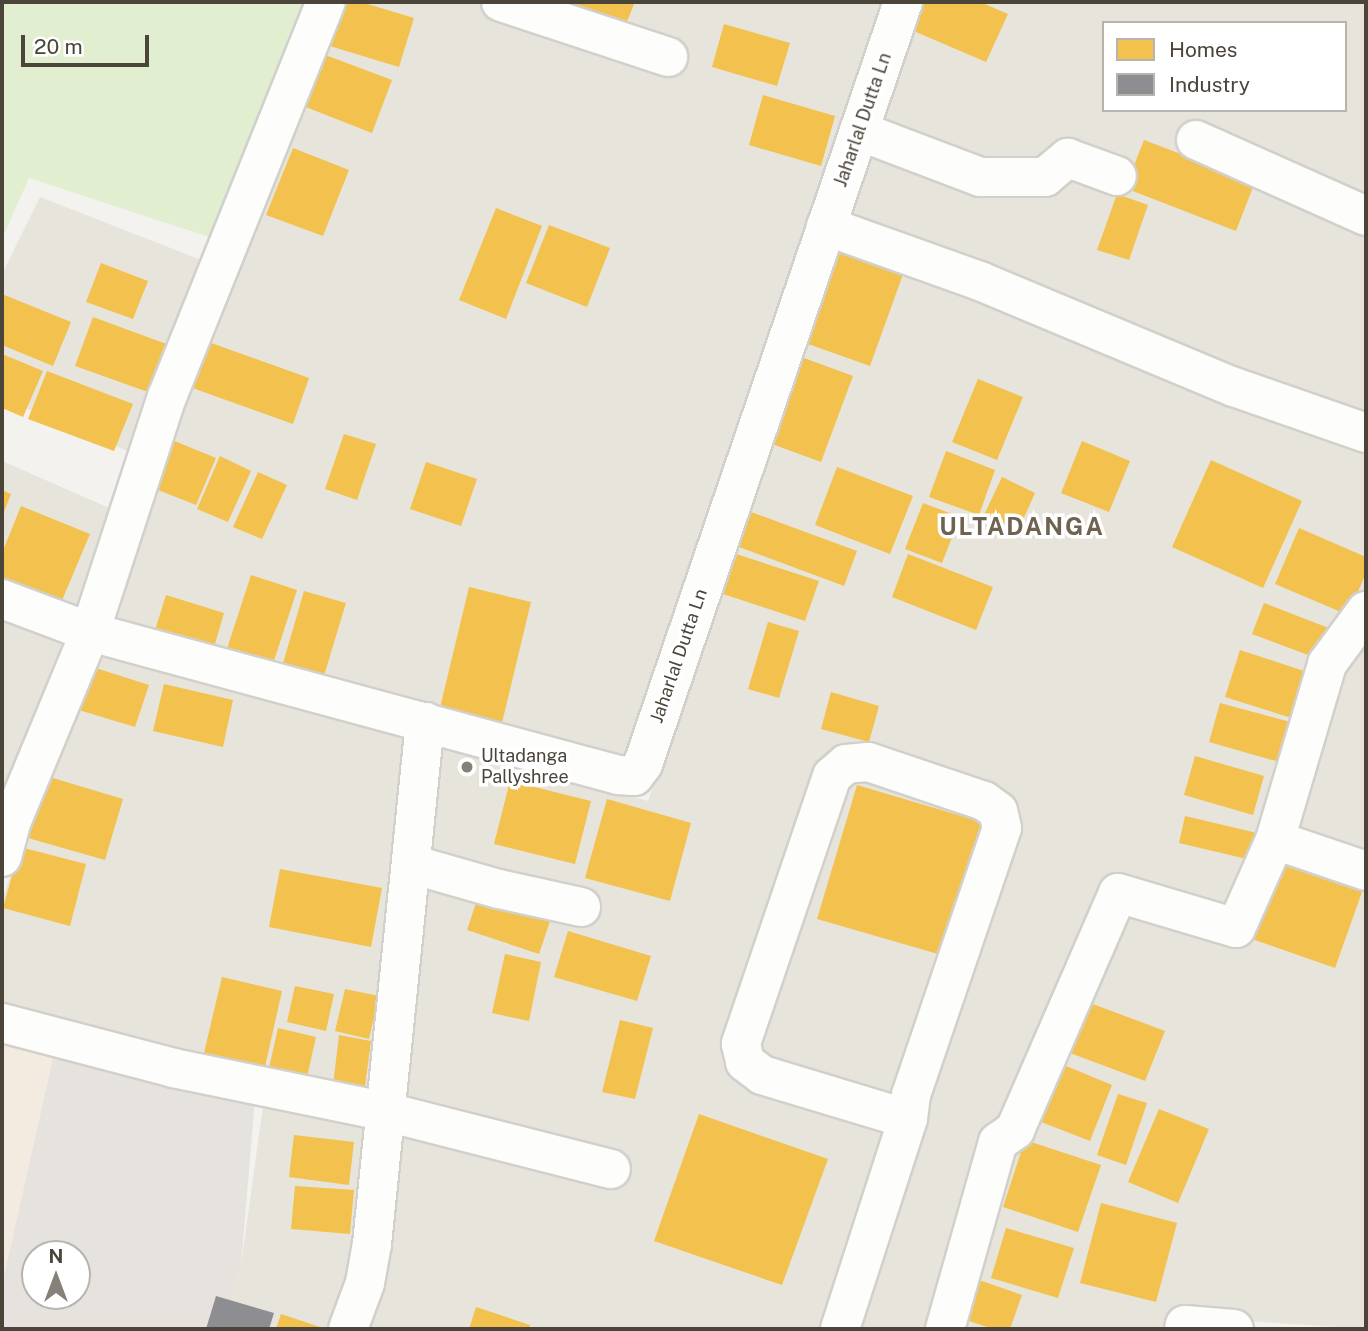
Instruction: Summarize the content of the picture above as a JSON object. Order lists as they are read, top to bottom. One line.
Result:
{"streets":{"street":["Jaharlal Dutta Ln"]},"districts":["ULTADANGA"],"places":["Ultadanga Pallyshree"],"legend":["Homes","Industry"],"scale_bar":"20 m","north":"top"}
